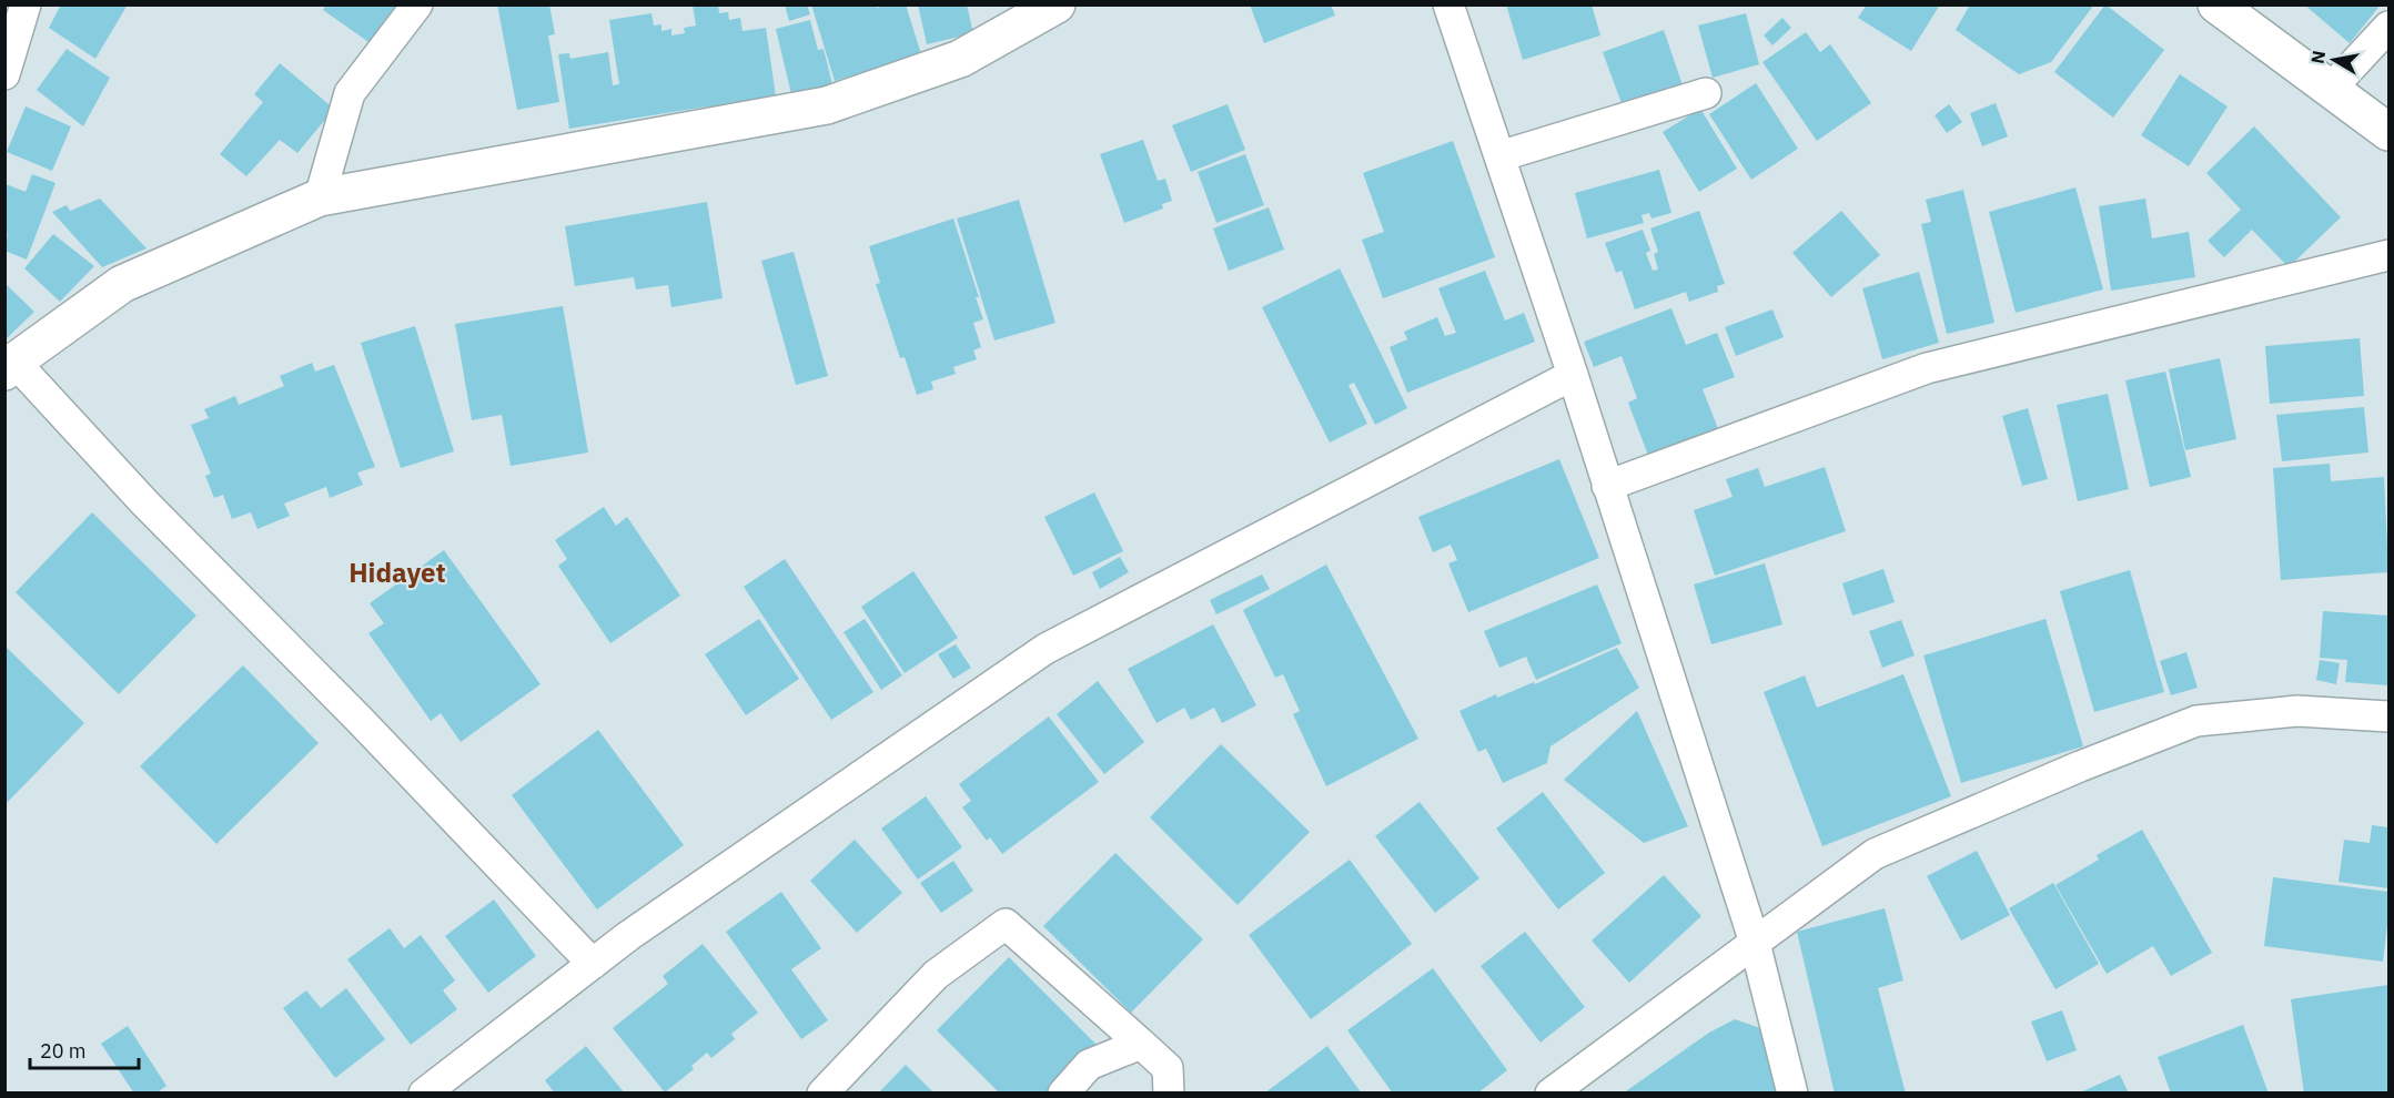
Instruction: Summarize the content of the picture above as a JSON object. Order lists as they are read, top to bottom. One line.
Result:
{"districts":["Hidayet"],"scale_bar":"20 m","north":"left"}
